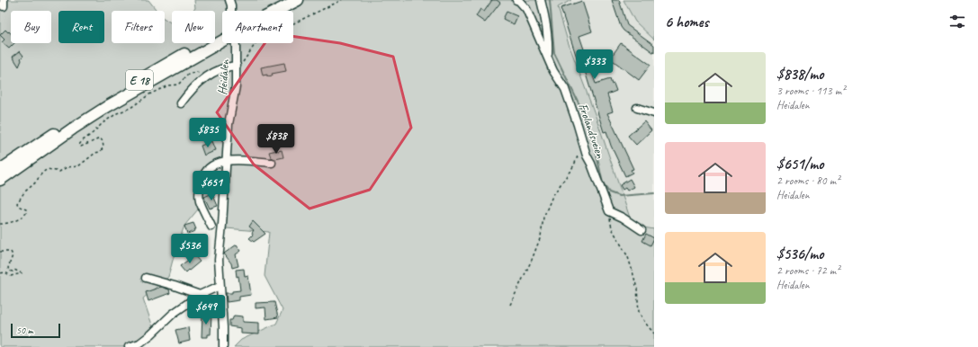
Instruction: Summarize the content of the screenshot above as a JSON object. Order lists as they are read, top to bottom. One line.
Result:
{"streets":{"highway":["E 18"],"street":["Heidalen","Frolandsveien"]},"scale_bar":"50 m","page":{"heading":"6 homes","chip":["Buy","Rent","Filters","New","Apartment"],"list":[{"name":"$838/mo","note":"3 rooms · 113 m² · Heidalen"},{"name":"$651/mo","note":"2 rooms · 80 m² · Heidalen"},{"name":"$536/mo","note":"2 rooms · 72 m² · Heidalen"}],"price":["$333","$835","$838","$651","$536","$649"],"scale":"50 m"}}
